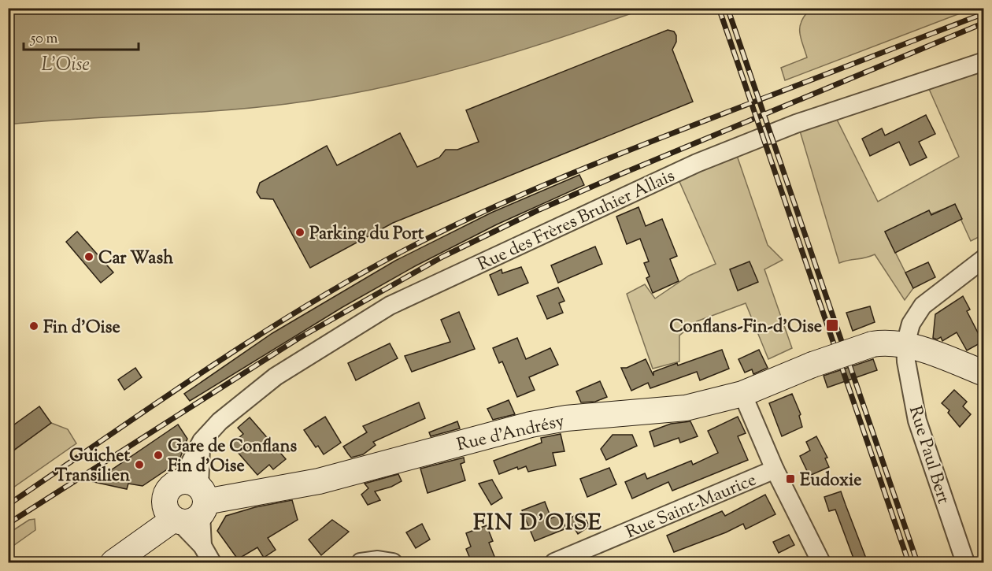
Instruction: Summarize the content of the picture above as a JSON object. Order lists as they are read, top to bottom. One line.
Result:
{"streets":{"street":["Rue des Frères Bruhier Allais","Rue d'Andrésy","Rue Paul Bert","Rue Saint-Maurice"]},"crossings":[["Rue des Frères Bruhier Allais","Rue d'Andrésy"],["Rue d'Andrésy","Rue Paul Bert"]],"districts":["FIN D'OISE"],"water":["L’Oise"],"places":{"other":["Parking du Port","Car Wash","Fin d'Oise","Gare de Conflans Fin d'Oise","Guichet Transilien"],"transit":["Conflans-Fin-d'Oise","Eudoxie"]},"scale_bar":"50 m"}
